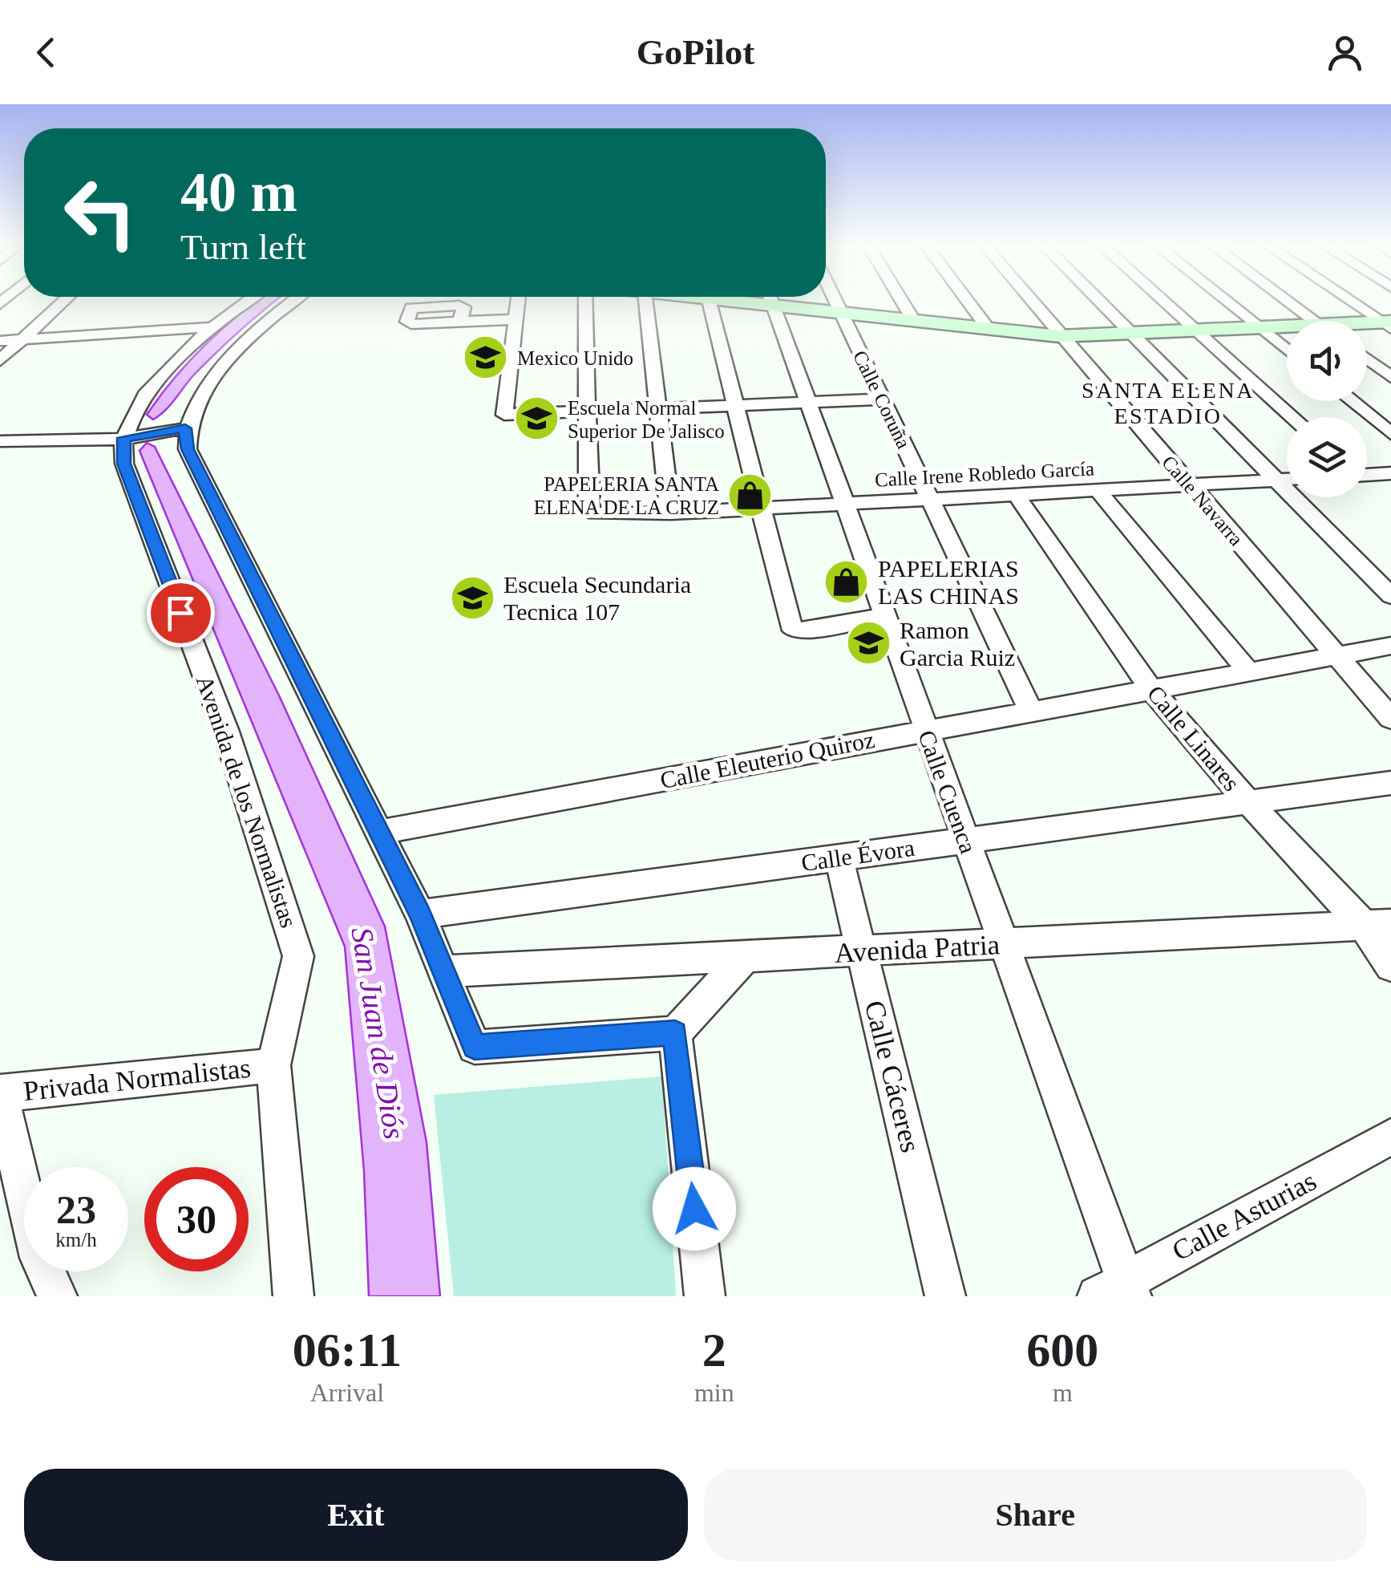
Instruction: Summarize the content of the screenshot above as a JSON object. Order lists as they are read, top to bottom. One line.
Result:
{"streets":{"street":["Calle Coruña","Calle Irene Robledo García","Calle Navarra","Calle Linares","Calle Eleuterio Quiroz","Calle Cuenca","Avenida de los Normalistas","Calle Évora","Avenida Patria","Calle Cáceres","Privada Normalistas","Calle Asturias"]},"crossings":[["Calle Coruña","Calle Irene Robledo García"],["Calle Coruña","Calle Eleuterio Quiroz"],["Calle Irene Robledo García","Calle Navarra"],["Calle Irene Robledo García","Calle Linares"],["Calle Irene Robledo García","Calle Cuenca"],["Calle Navarra","Calle Eleuterio Quiroz"],["Calle Linares","Calle Eleuterio Quiroz"],["Calle Linares","Calle Évora"],["Calle Linares","Avenida Patria"],["Calle Eleuterio Quiroz","Calle Cuenca"],["Calle Cuenca","Calle Évora"],["Calle Cuenca","Avenida Patria"],["Calle Cuenca","Calle Asturias"],["Avenida de los Normalistas","Privada Normalistas"],["Calle Évora","Calle Cáceres"],["Avenida Patria","Calle Cáceres"]],"districts":["SANTA ELENA ESTADIO"],"water":["San Juan de Diós"],"places":{"school or university":["Mexico Unido","Escuela Normal Superior De Jalisco","Escuela Secundaria Tecnica 107","Ramon Garcia Ruiz"],"shop":["PAPELERIA SANTA ELENA DE LA CRUZ","PAPELERIAS LAS CHINAS"]},"page":{"header":"GoPilot","turn":["40 m","Turn left"],"speed":"23 km/h","limit":"30","eta":["06:11","Arrival","2","min","600","m"],"buttons":["Exit","Share"]}}
